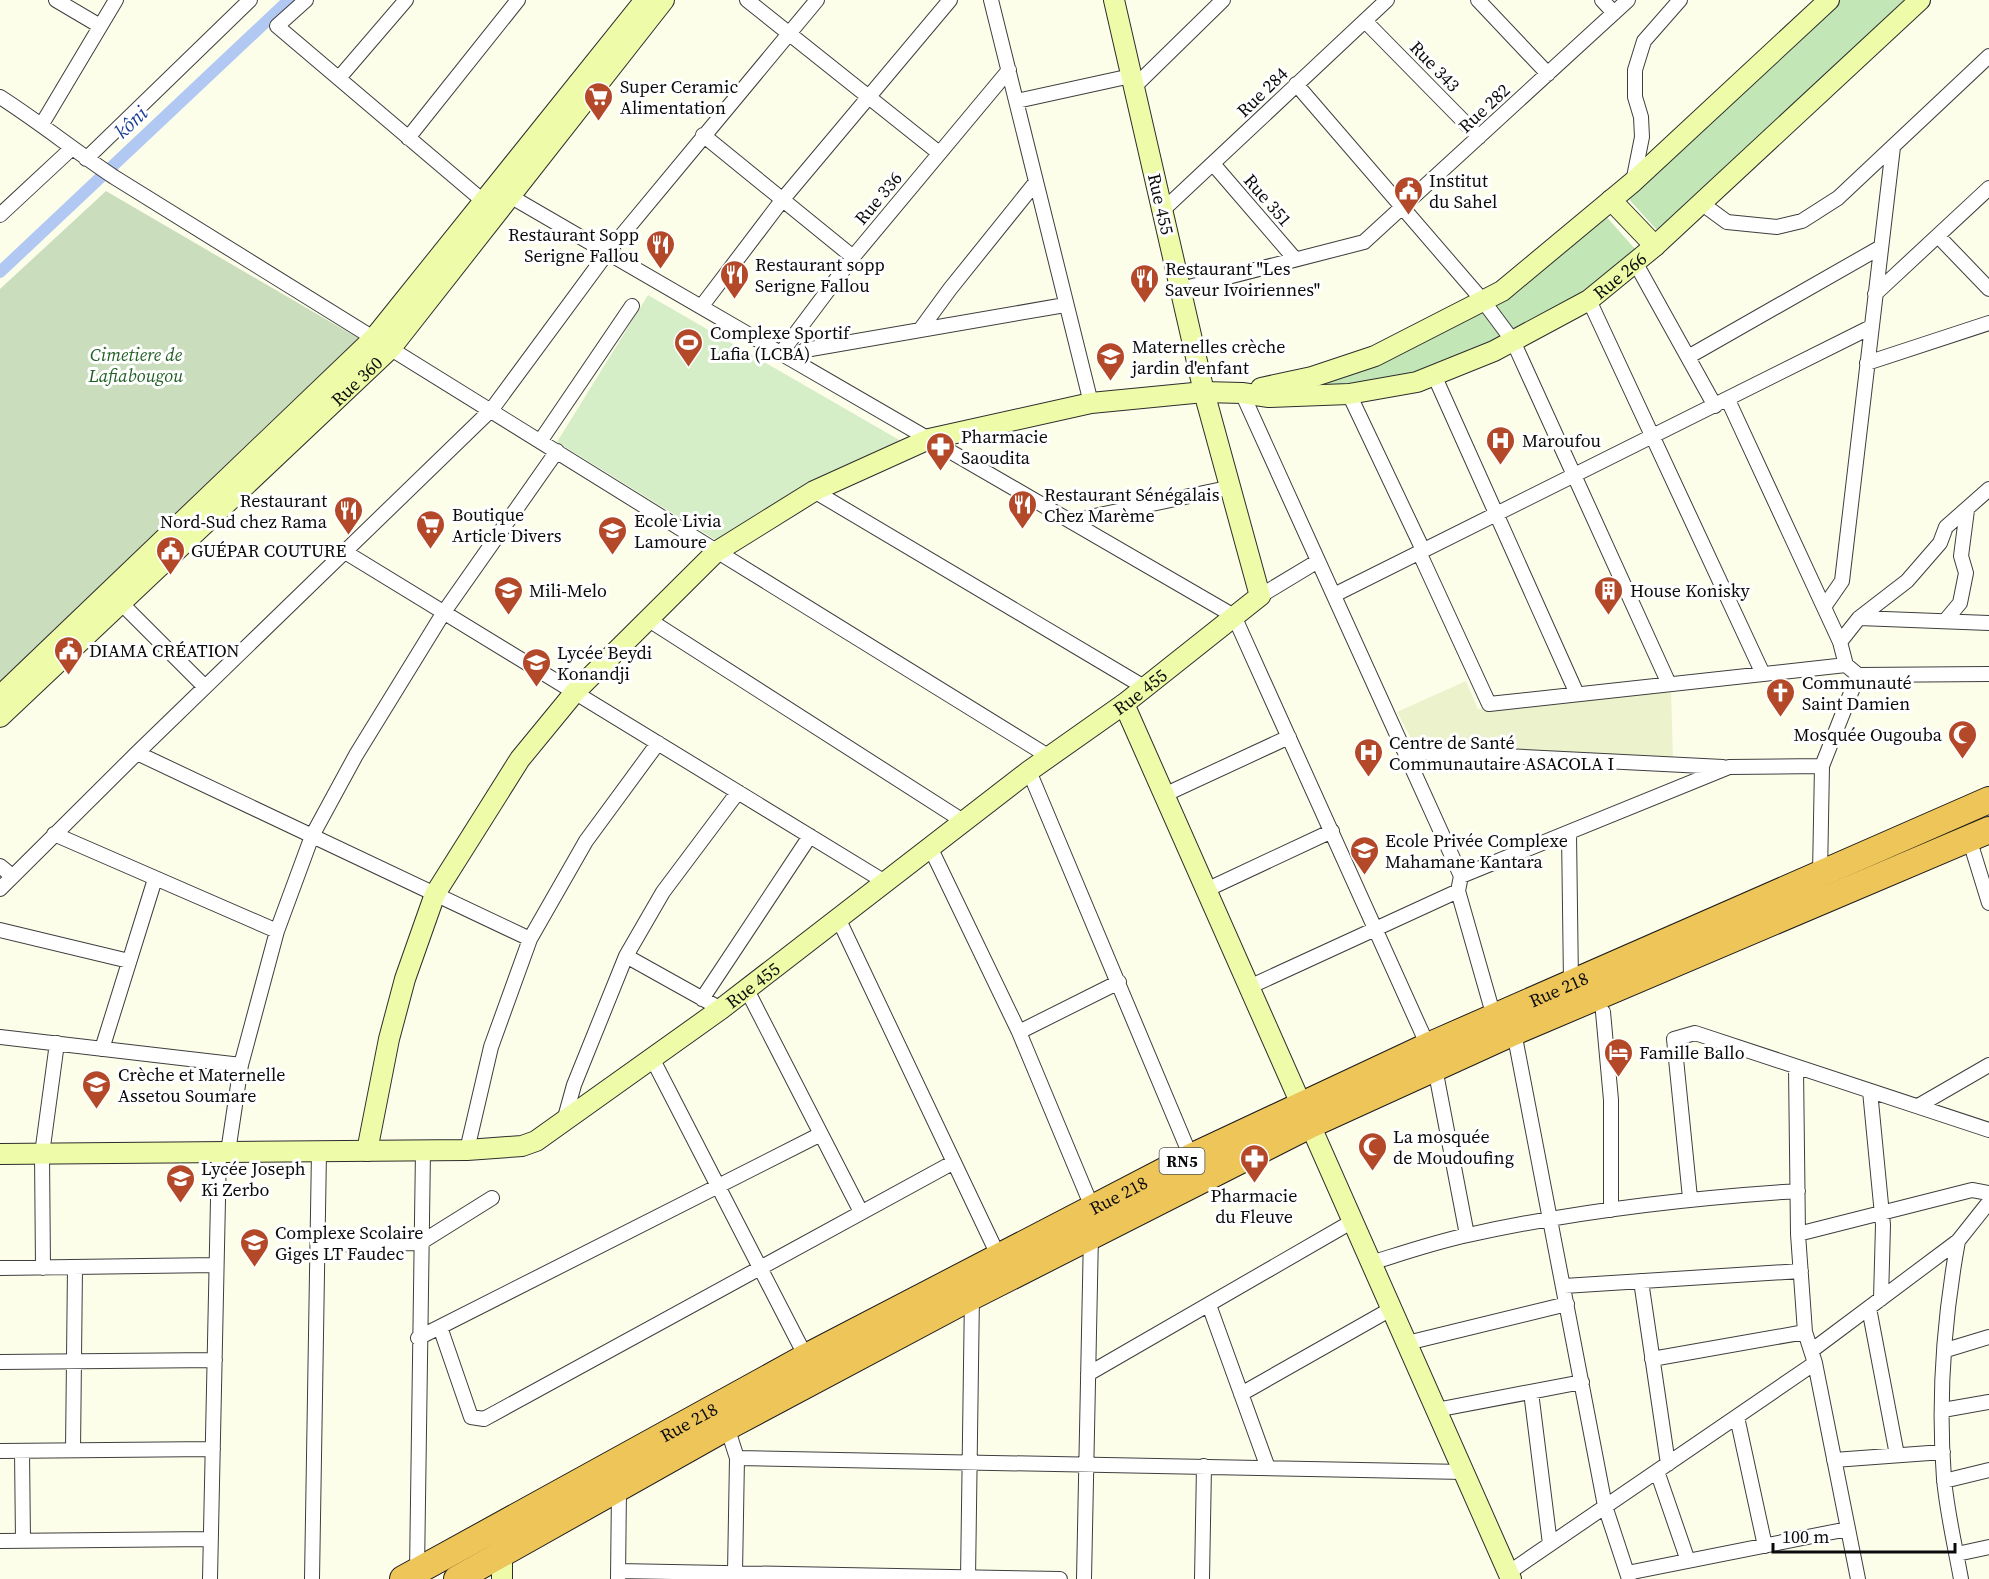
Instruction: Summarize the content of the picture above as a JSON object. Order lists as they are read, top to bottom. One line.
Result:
{"streets":{"highway":["Rue 218","RN5"],"street":["Rue 343","Rue 284","Rue 282","Rue 336","Rue 351","Rue 455","Rue 266","Rue 360"]},"crossings":[["Rue 343","Rue 284"],["Rue 343","Rue 282"],["Rue 284","Rue 351"],["Rue 284","Rue 455"],["Rue 282","Rue 351"],["Rue 455","Rue 266"]],"water":["kôni"],"parks":["Cimetiere de Lafiabougou"],"places":{"supermarket":["Super Ceramic Alimentation","Boutique Article Divers"],"public building":["Institut du Sahel","GUÉPAR COUTURE","DIAMA CRÉATION"],"restaurant":["Restaurant Sopp Serigne Fallou","Restaurant sopp Serigne Fallou","Restaurant \"Les Saveur Ivoiriennes\"","Restaurant Sénégalais Chez Marème","Restaurant Nord-Sud chez Rama"],"sports":["Complexe Sportif Lafia (LCBA)"],"school or university":["Maternelles crèche jardin d'enfant","Ecole Livia Lamoure","Mili-Melo","Lycée Beydi Konandji","Ecole Privée Complexe Mahamane Kantara","Crèche et Maternelle Assetou Soumare","Lycée Joseph Ki Zerbo","Complexe Scolaire Giges LT Faudec"],"hospital":["Maroufou","Centre de Santé Communautaire ASACOLA I"],"pharmacy":["Pharmacie Saoudita","Pharmacie du Fleuve"],"building":["House Konisky"],"church":["Communauté Saint Damien"],"mosque":["Mosquée Ougouba","La mosquée de Moudoufing"],"hotel":["Famille Ballo"]},"scale_bar":"100 m"}
